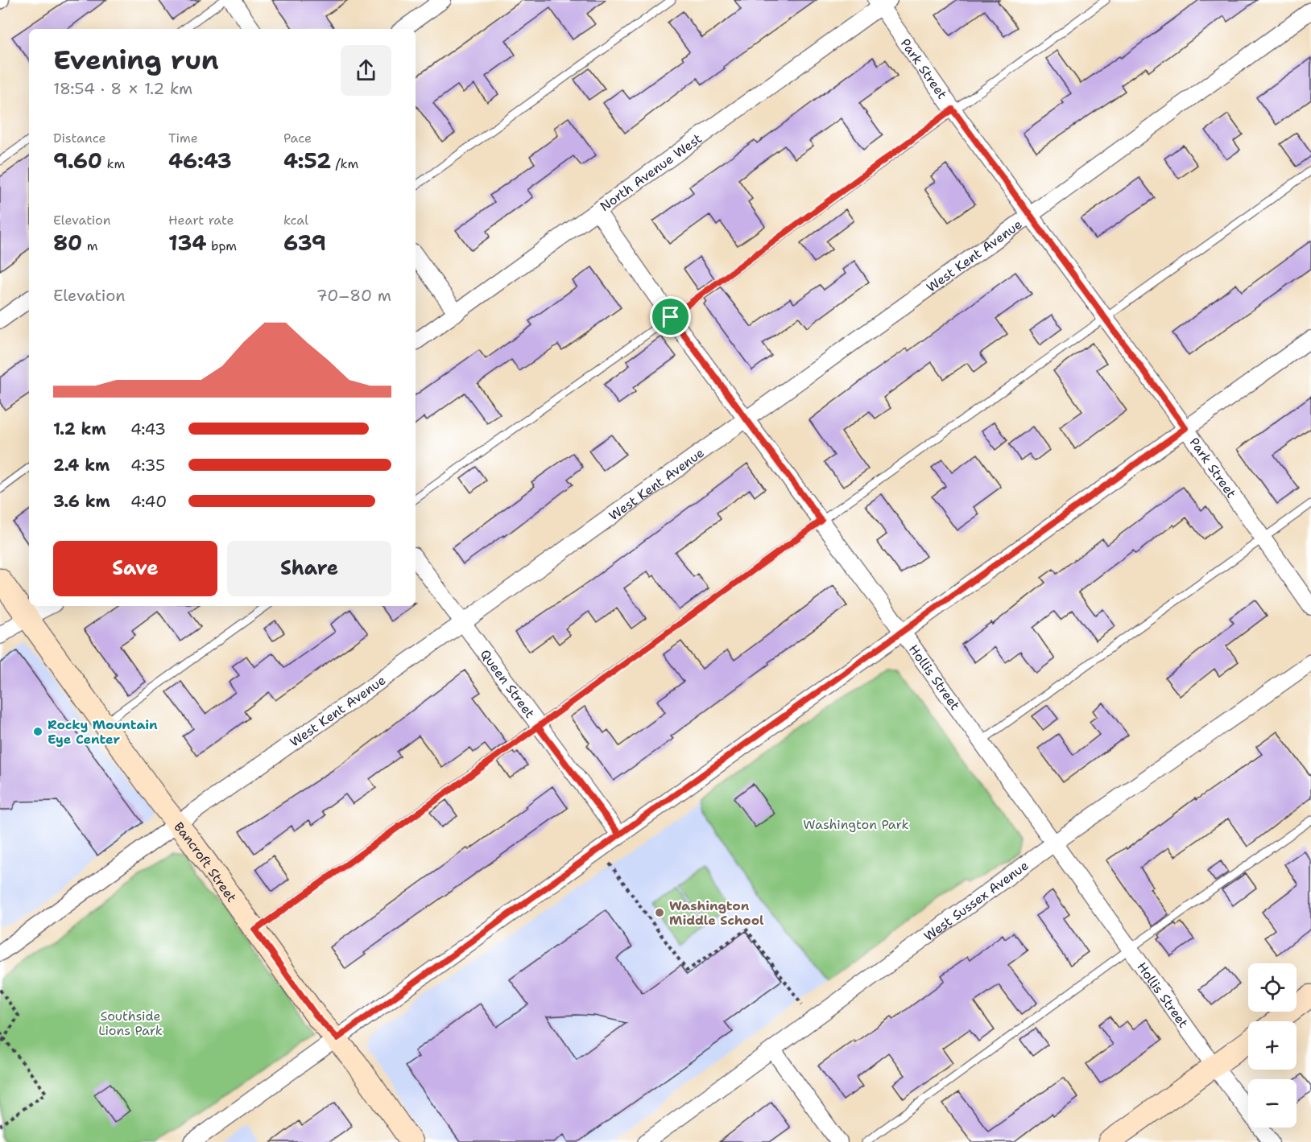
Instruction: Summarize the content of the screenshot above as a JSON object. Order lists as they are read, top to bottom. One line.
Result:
{"streets":{"street":["Park Street","North Avenue West","West Kent Avenue","Hollis Street","Queen Street","Bancroft Street","West Sussex Avenue"]},"crossings":[["Park Street","North Avenue West"],["Park Street","West Kent Avenue"],["North Avenue West","Hollis Street"],["West Kent Avenue","Hollis Street"],["West Kent Avenue","Queen Street"],["West Kent Avenue","Bancroft Street"],["Hollis Street","West Sussex Avenue"]],"parks":["Washington Park","Southside Lions Park"],"places":["Rocky Mountain Eye Center","Washington Middle School"],"page":{"heading":["Evening run","18:54 · 8 × 1.2 km"],"stats":[["Distance","9.60 km"],["Time","46:43"],["Pace","4:52 /km"],["Elevation","80 m"],["Heart rate","134 bpm"],["kcal","639"]],"chart":["Elevation","70–80 m"],"list":[{"name":"1.2 km","note":"4:43"},{"name":"2.4 km","note":"4:35"},{"name":"3.6 km","note":"4:40"}],"buttons":["Save","Share"],"map_buttons":["+","−"]}}
